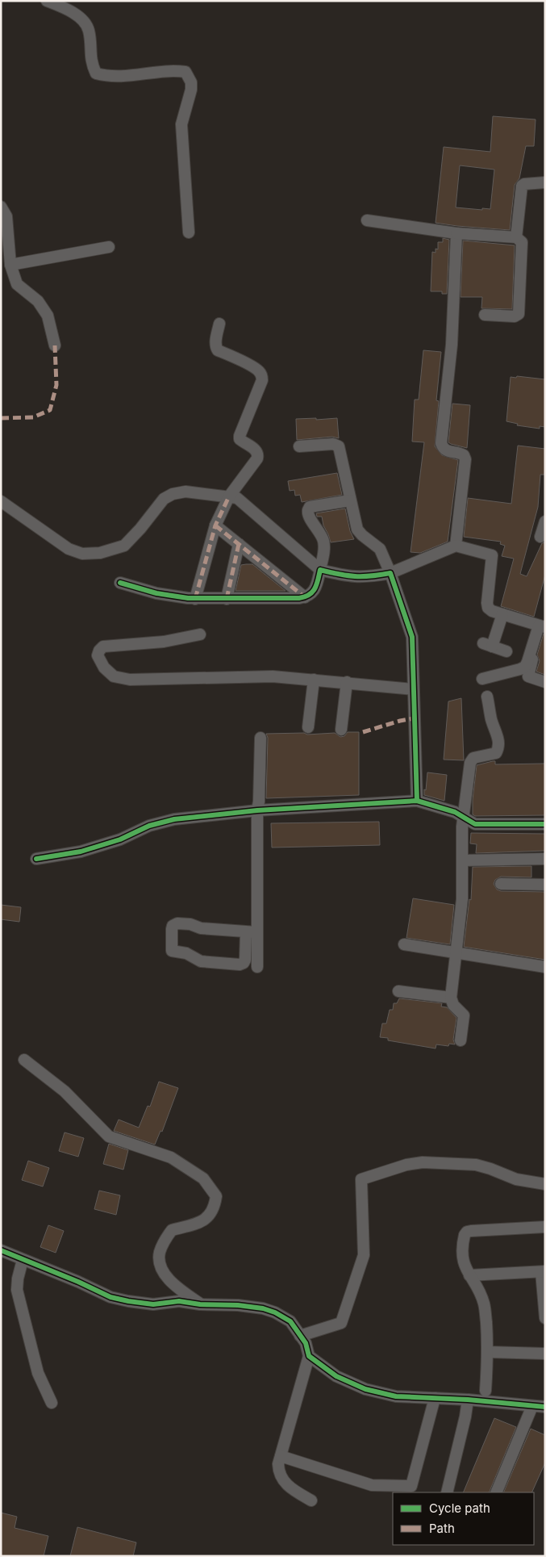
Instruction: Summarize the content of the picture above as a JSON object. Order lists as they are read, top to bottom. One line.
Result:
{"legend":["Cycle path","Path"]}
